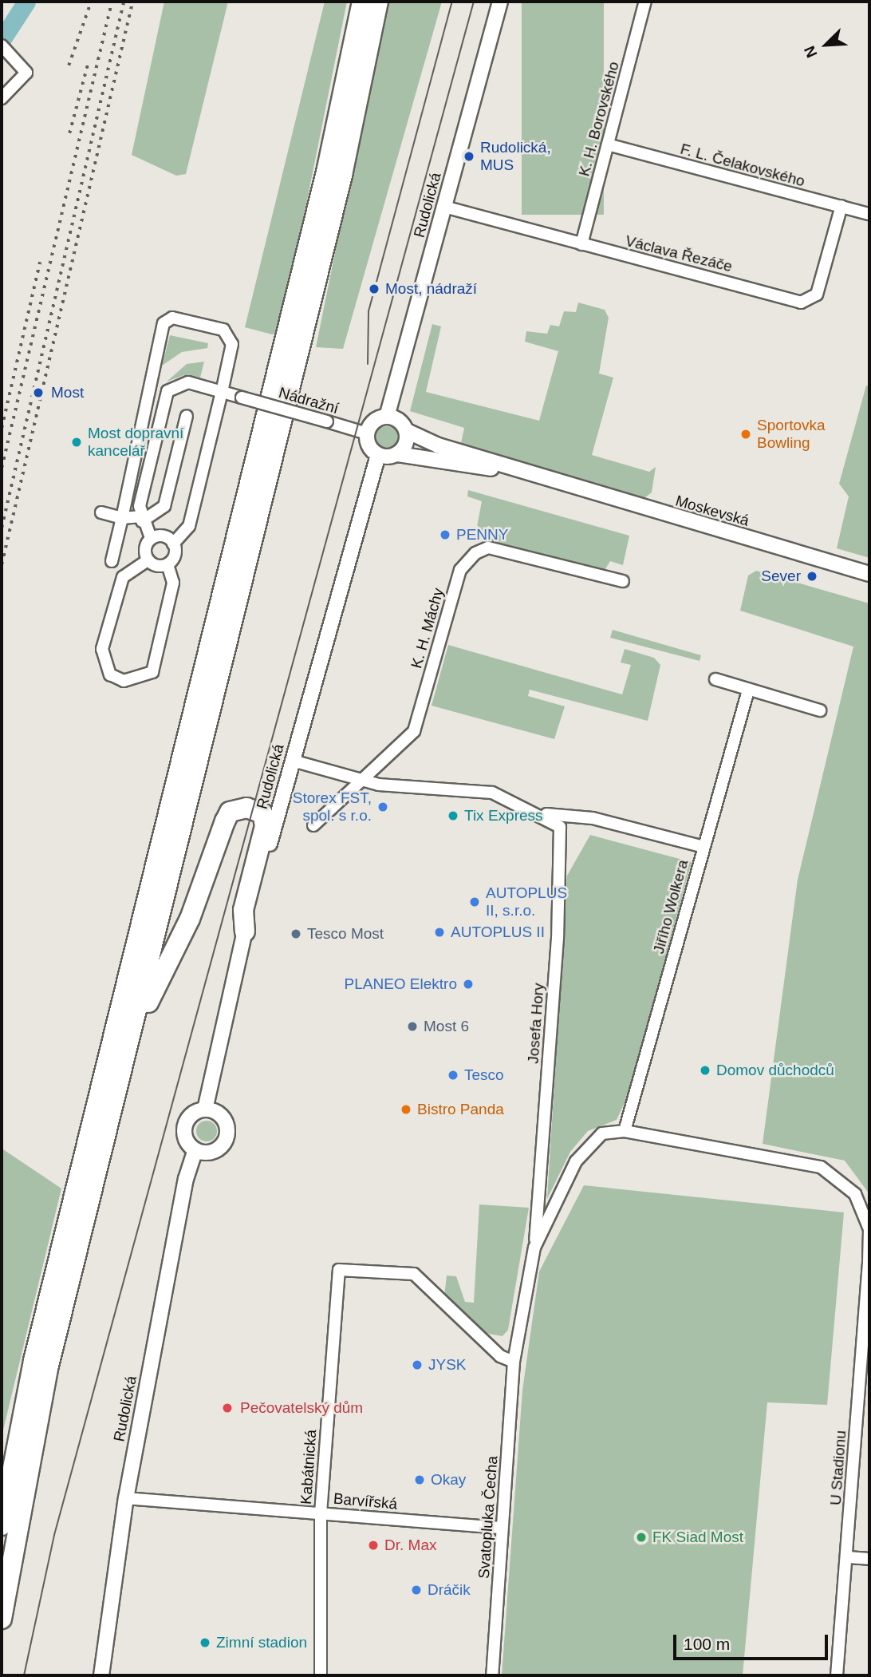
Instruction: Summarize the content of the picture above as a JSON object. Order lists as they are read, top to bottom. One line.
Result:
{"streets":{"street":["K. H. Borovského","F. L. Čelakovského","Rudolická","Václava Řezáče","Nádražní","Moskevská","K. H. Máchy","Jiřího Wolkera","Josefa Hory","Kabátnická","U Stadionu","Barvířská","Svatopluka Čecha"]},"crossings":[["K. H. Borovského","F. L. Čelakovského"],["K. H. Borovského","Václava Řezáče"],["F. L. Čelakovského","Václava Řezáče"],["Rudolická","Václava Řezáče"],["Rudolická","Nádražní"],["Rudolická","Moskevská"],["Rudolická","Josefa Hory"],["Rudolická","Barvířská"],["Nádražní","Moskevská"],["K. H. Máchy","Josefa Hory"],["Jiřího Wolkera","Josefa Hory"],["Jiřího Wolkera","U Stadionu"],["Jiřího Wolkera","Svatopluka Čecha"],["Josefa Hory","Svatopluka Čecha"],["Kabátnická","Barvířská"],["Kabátnická","Svatopluka Čecha"],["U Stadionu","Svatopluka Čecha"],["Barvířská","Svatopluka Čecha"]],"places":["Rudolická, MUS","Most, nádraží","Most","Sportovka Bowling","Most dopravní kancelář","PENNY","Sever","Storex FST, spol. s r.o.","Tix Express","AUTOPLUS II, s.r.o.","AUTOPLUS II","Tesco Most","PLANEO Elektro","Most 6","Domov důchodců","Tesco","Bistro Panda","JYSK","Pečovatelský dům","Okay","FK Siad Most","Dr. Max","Dráčik","Zimní stadion"],"scale_bar":"100 m","north":"bottom left"}
